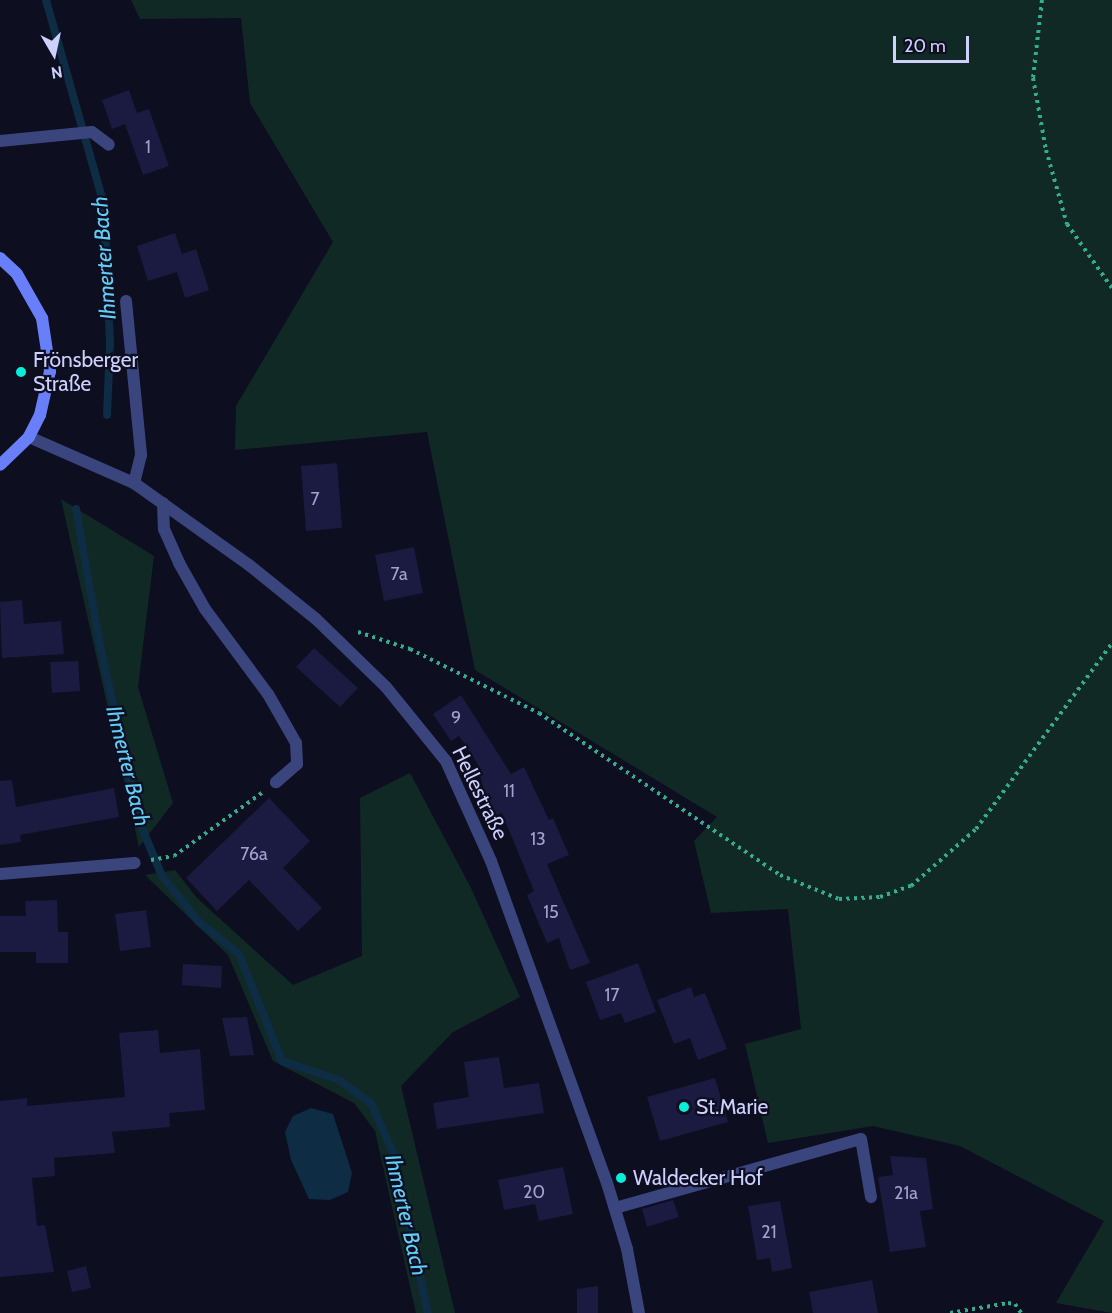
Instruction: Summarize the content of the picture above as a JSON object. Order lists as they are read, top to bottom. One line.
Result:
{"streets":{"street":["Hellestraße"]},"water":["Ihmerter Bach"],"places":["Frönsberger Straße","St.Marie","Waldecker Hof"],"house_numbers":["1","7","7a","9","11","13","76a","15","17","20","21a","21"],"scale_bar":"20 m","north":"bottom"}
